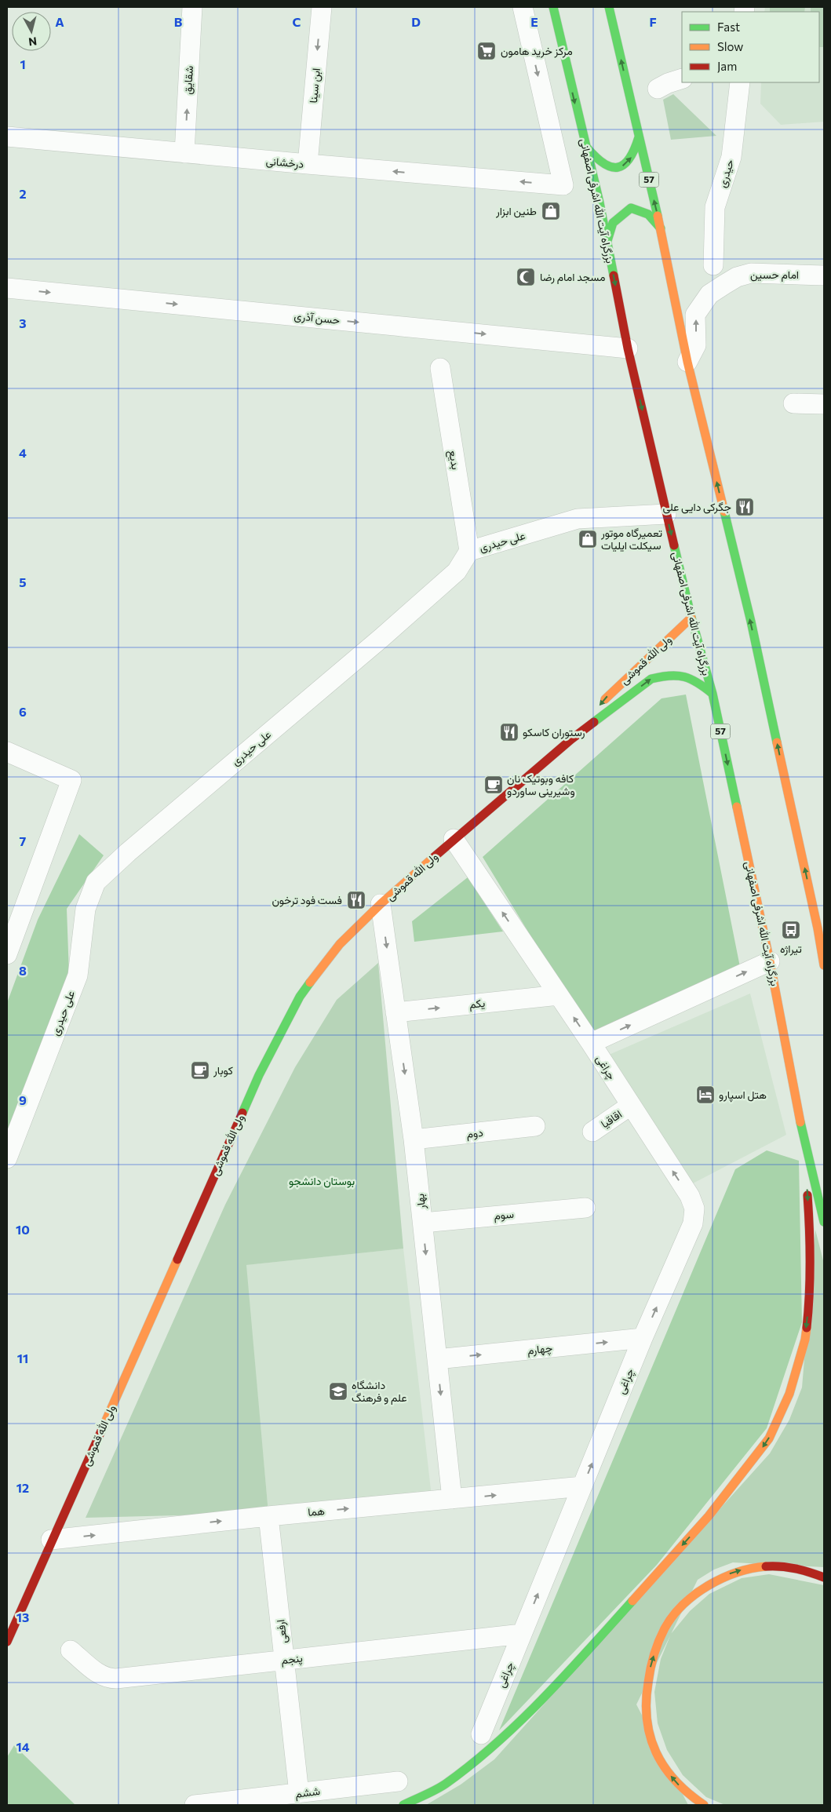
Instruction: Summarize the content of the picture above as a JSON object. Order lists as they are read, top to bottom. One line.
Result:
{"streets":{"main road":["57","بزرگراه آیت الله اشرفی اصفهانی","ولی الله قموشی"],"street":["شقایق","ابن سینا","درخشانی","حیدری","امام حسین","حسن آذری","بدیع","علی حیدری","یکم","چراغی","اقاقیا","دوم","بهار","سوم","چهارم","هما","ارفعی","پنجم","ششم"]},"crossings":[["شقایق","درخشانی"],["ابن سینا","درخشانی"],["57","امام حسین"],["بزرگراه آیت الله اشرفی اصفهانی","حسن آذری"],["بزرگراه آیت الله اشرفی اصفهانی","علی حیدری"],["بزرگراه آیت الله اشرفی اصفهانی","ولی الله قموشی"],["بزرگراه آیت الله اشرفی اصفهانی","چراغی"],["بدیع","علی حیدری"],["ولی الله قموشی","چراغی"],["ولی الله قموشی","بهار"],["ولی الله قموشی","هما"],["یکم","چراغی"],["یکم","بهار"],["چراغی","اقاقیا"],["چراغی","چهارم"],["چراغی","هما"],["چراغی","پنجم"],["دوم","بهار"],["بهار","سوم"],["بهار","چهارم"],["بهار","هما"],["هما","ارفعی"],["ارفعی","پنجم"],["ارفعی","ششم"]],"one_way":["شقایق","ابن سینا","امام حسین","حسن آذری","یکم","چراغی","بهار","چهارم","هما"],"parks":["بوستان دانشجو"],"places":{"supermarket":["مرکز خرید هامون"],"shop":["طنین ابزار","تعمیرگاه موتور سیکلت ایلیات"],"mosque":["مسجد امام رضا"],"restaurant":["جگرکی دایی علی","رستوران کاسکو","فست فود ترخون"],"cafe":["کافه وبوتیک نان وشیرینی ساوردو","کوبار"],"bus stop":["تیراژه"],"hotel":["هتل اسپارو"],"school or university":["دانشگاه علم و فرهنگ"]},"legend":["Fast","Slow","Jam"],"north":"bottom","grid":{"columns":["A","B","C","D","E","F"],"rows":["1","2","3","4","5","6","7","8","9","10","11","12","13","14"]}}
